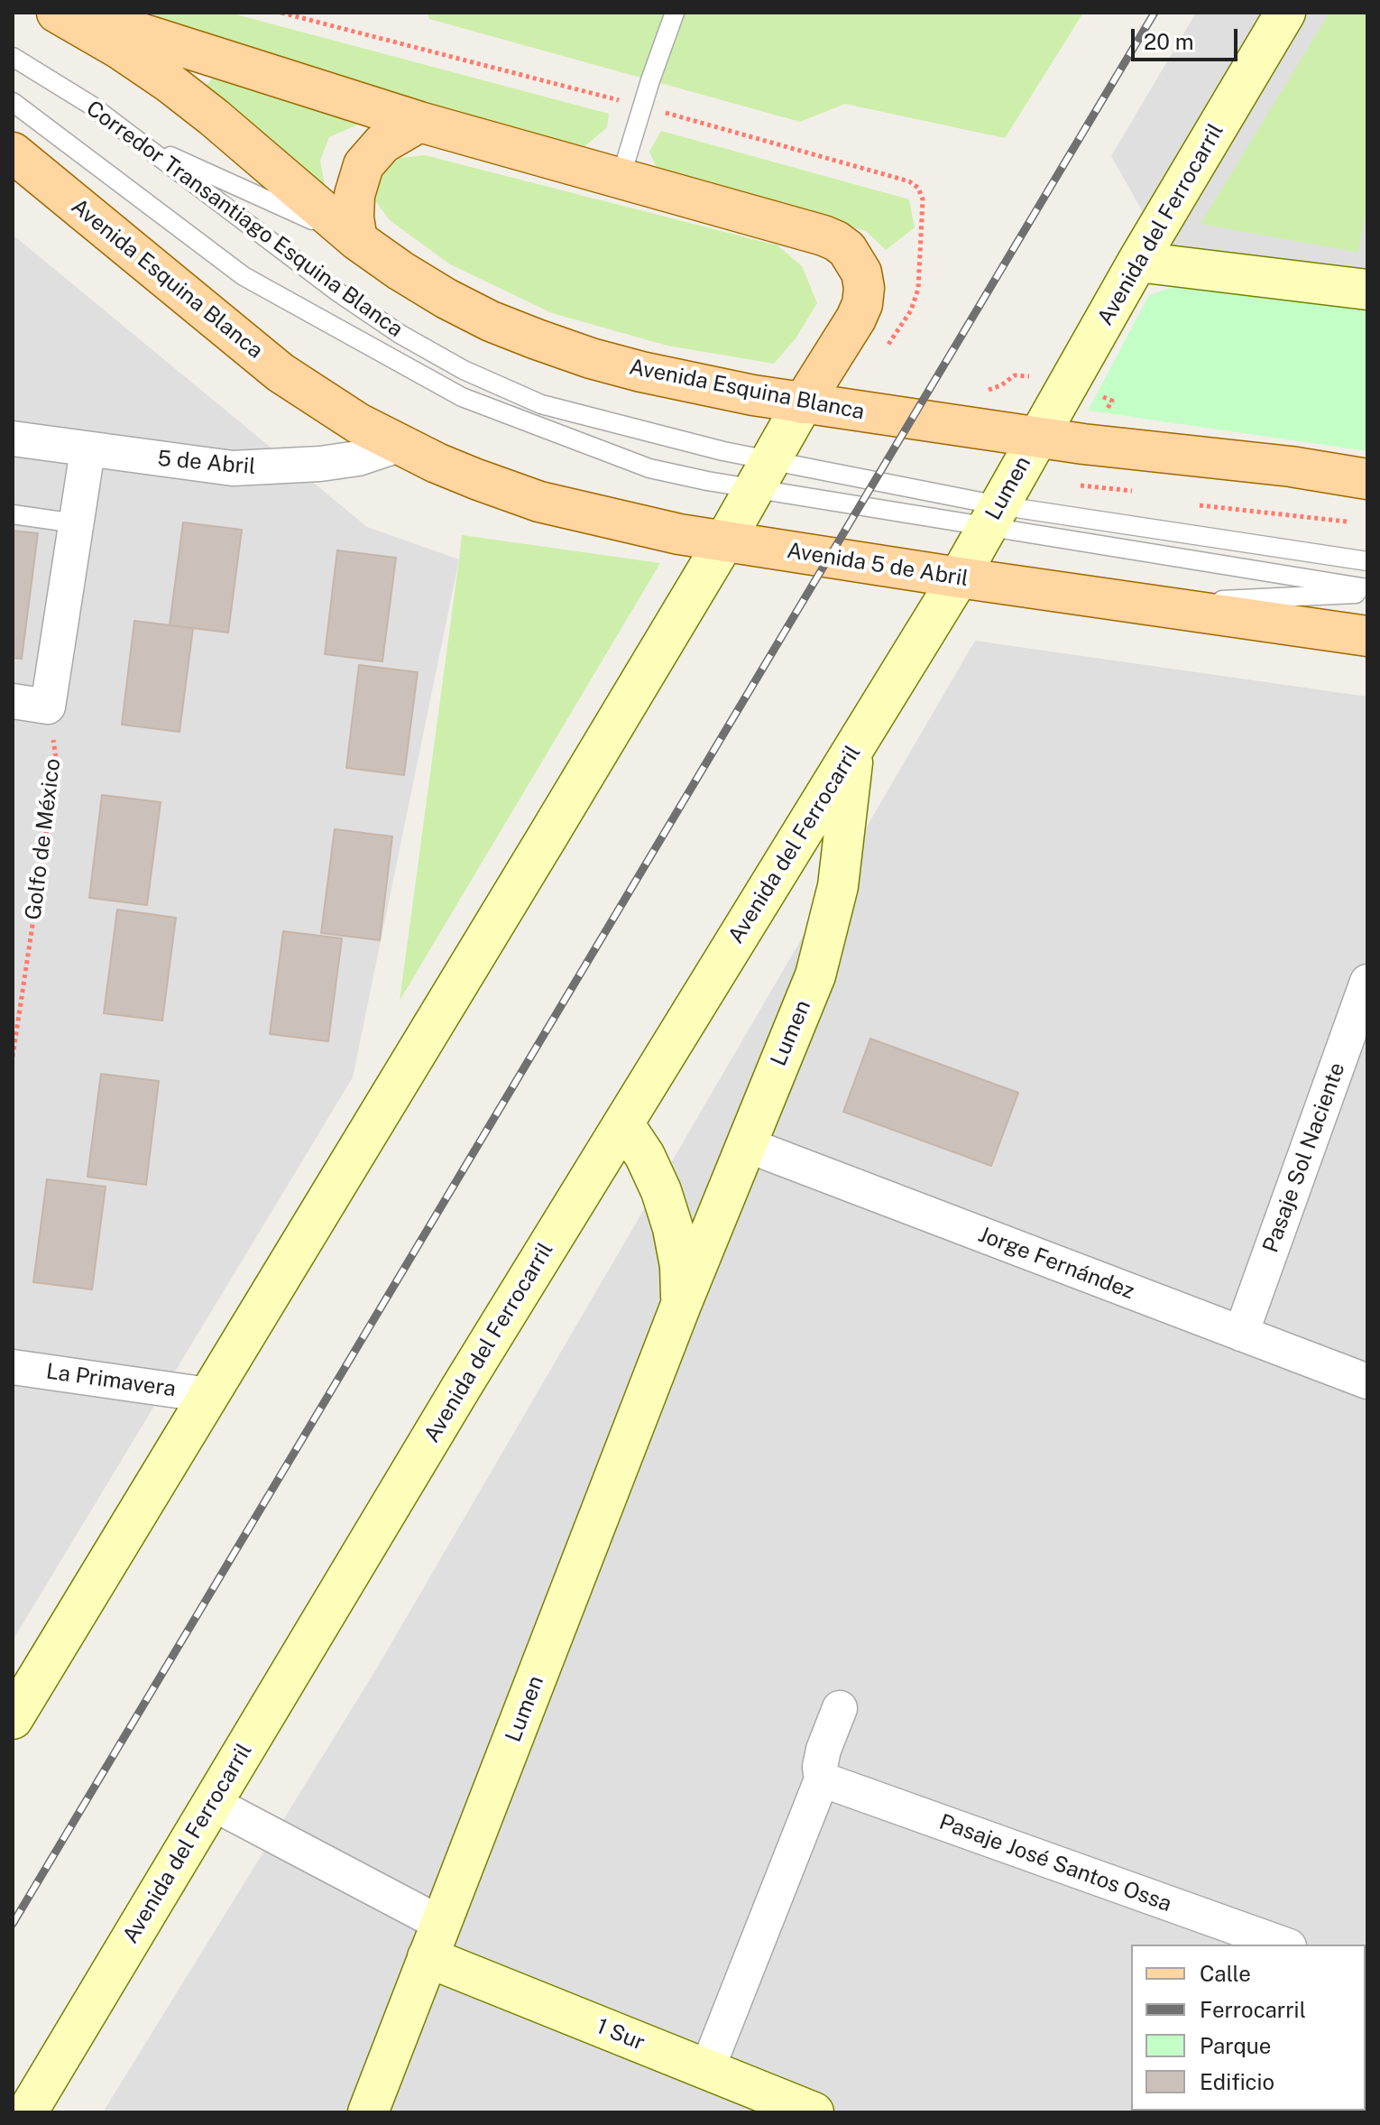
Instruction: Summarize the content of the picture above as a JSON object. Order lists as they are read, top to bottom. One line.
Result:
{"streets":{"main road":["Avenida Esquina Blanca","Avenida 5 de Abril"],"street":["Avenida del Ferrocarril","5 de Abril","Lumen","Pasaje Sol Naciente","Jorge Fernández","La Primavera","Pasaje José Santos Ossa","1 Sur"],"lane":["Corredor Transantiago Esquina Blanca"],"path":["Golfo de México"]},"crossings":[["Corredor Transantiago Esquina Blanca","Lumen"],["Avenida del Ferrocarril","Avenida Esquina Blanca"],["Avenida del Ferrocarril","Lumen"],["Avenida del Ferrocarril","Avenida 5 de Abril"],["Avenida del Ferrocarril","1 Sur"],["Avenida Esquina Blanca","5 de Abril"],["Avenida Esquina Blanca","Lumen"],["Avenida Esquina Blanca","Avenida 5 de Abril"],["5 de Abril","Avenida 5 de Abril"],["Lumen","Avenida 5 de Abril"],["Lumen","Jorge Fernández"],["Lumen","1 Sur"],["Pasaje Sol Naciente","Jorge Fernández"]],"legend":["Calle","Ferrocarril","Parque","Edificio"],"scale_bar":"20 m"}
